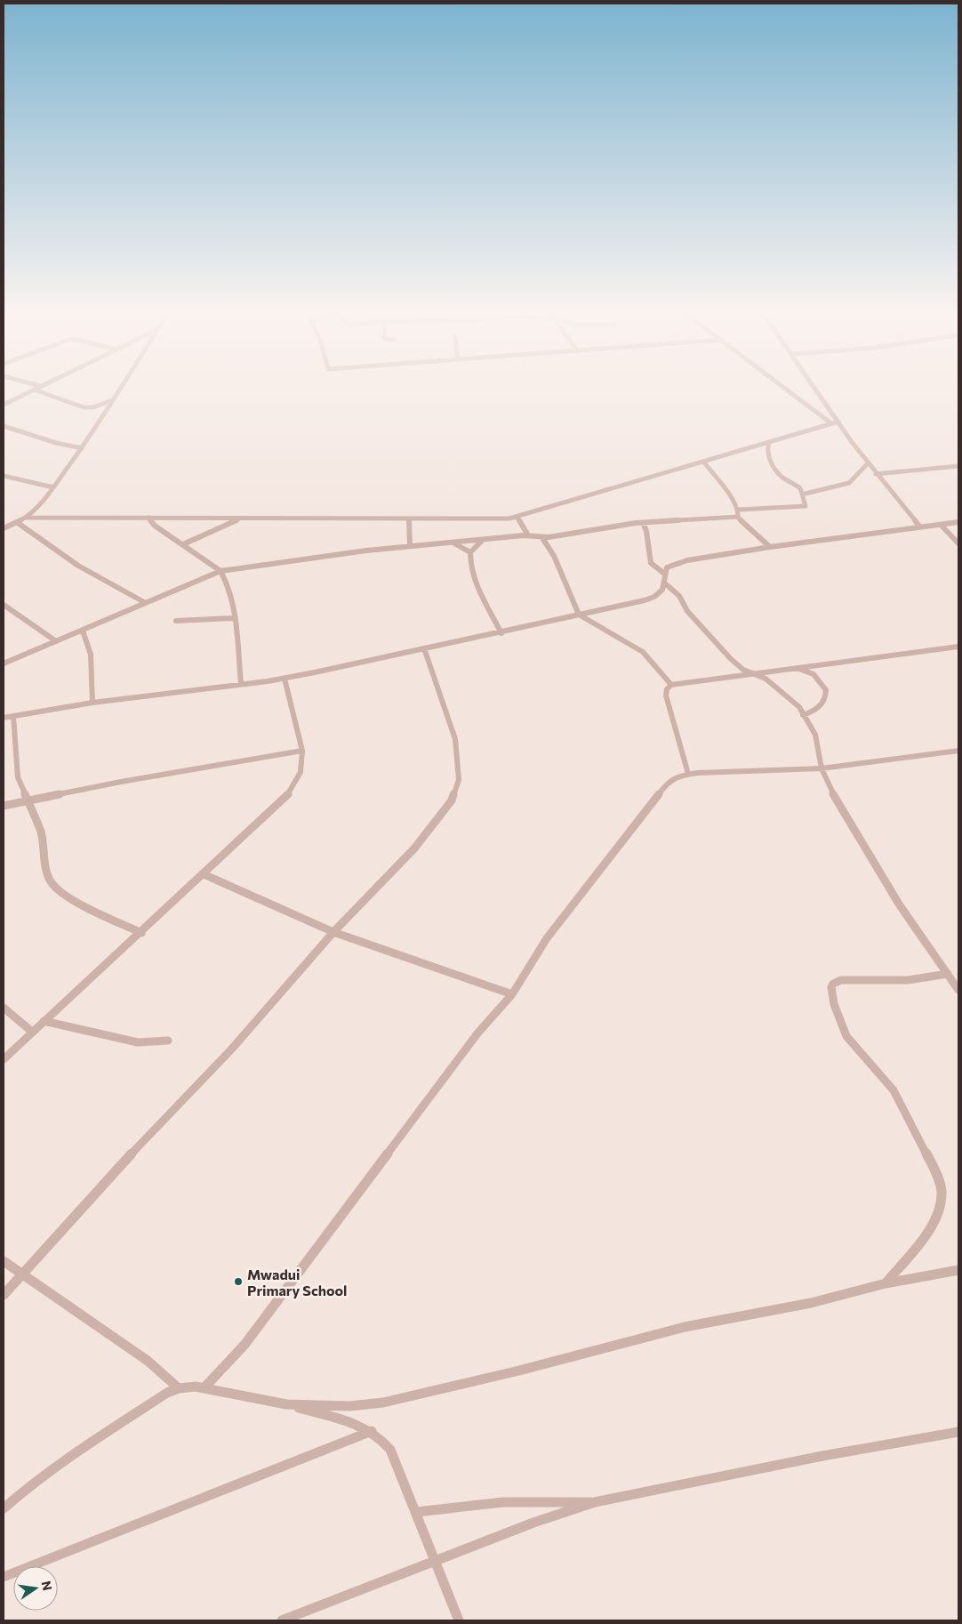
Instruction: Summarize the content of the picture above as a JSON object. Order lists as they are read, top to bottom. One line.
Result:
{"places":["Mwadui Primary School"],"north":"right"}
